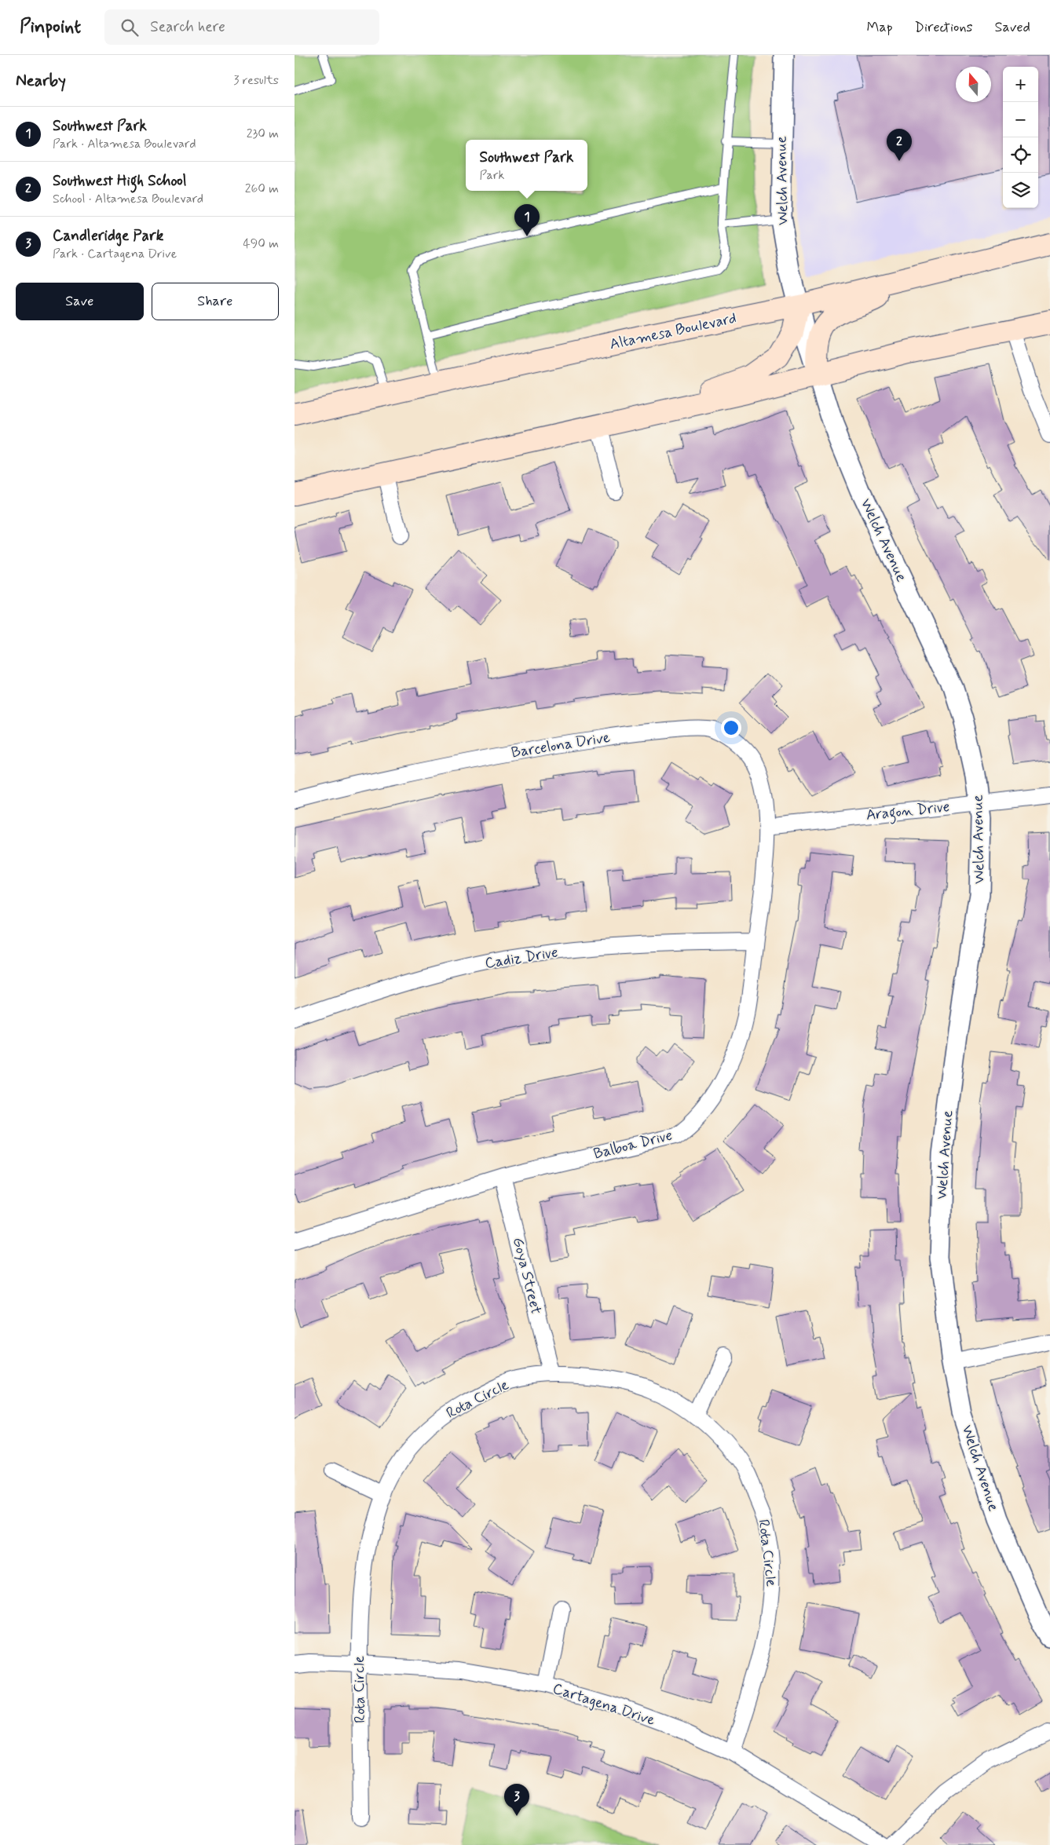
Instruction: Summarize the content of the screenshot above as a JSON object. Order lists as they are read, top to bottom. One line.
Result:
{"streets":{"main road":["Altamesa Boulevard"],"street":["Welch Avenue","Barcelona Drive","Aragon Drive","Cadiz Drive","Balboa Drive","Goya Street","Rota Circle","Cartagena Drive"]},"crossings":[["Welch Avenue","Altamesa Boulevard"],["Welch Avenue","Aragon Drive"],["Barcelona Drive","Aragon Drive"],["Barcelona Drive","Balboa Drive"],["Aragon Drive","Balboa Drive"],["Cadiz Drive","Balboa Drive"],["Balboa Drive","Goya Street"],["Goya Street","Rota Circle"],["Rota Circle","Cartagena Drive"]],"north":"top","page":{"header":"Pinpoint","search":"Search here","nav":["Map","Directions","Saved"],"heading":["Nearby","3 results"],"map_buttons":["+","−"],"list":[{"mark":"1","name":"Southwest Park","note":"Park · Altamesa Boulevard","value":"230 m"},{"mark":"2","name":"Southwest High School","note":"School · Altamesa Boulevard","value":"260 m"},{"mark":"3","name":"Candleridge Park","note":"Park · Cartagena Drive","value":"490 m"}],"pins":["2","1","3"],"popup":["Southwest Park","Park"],"buttons":["Save","Share"]}}
